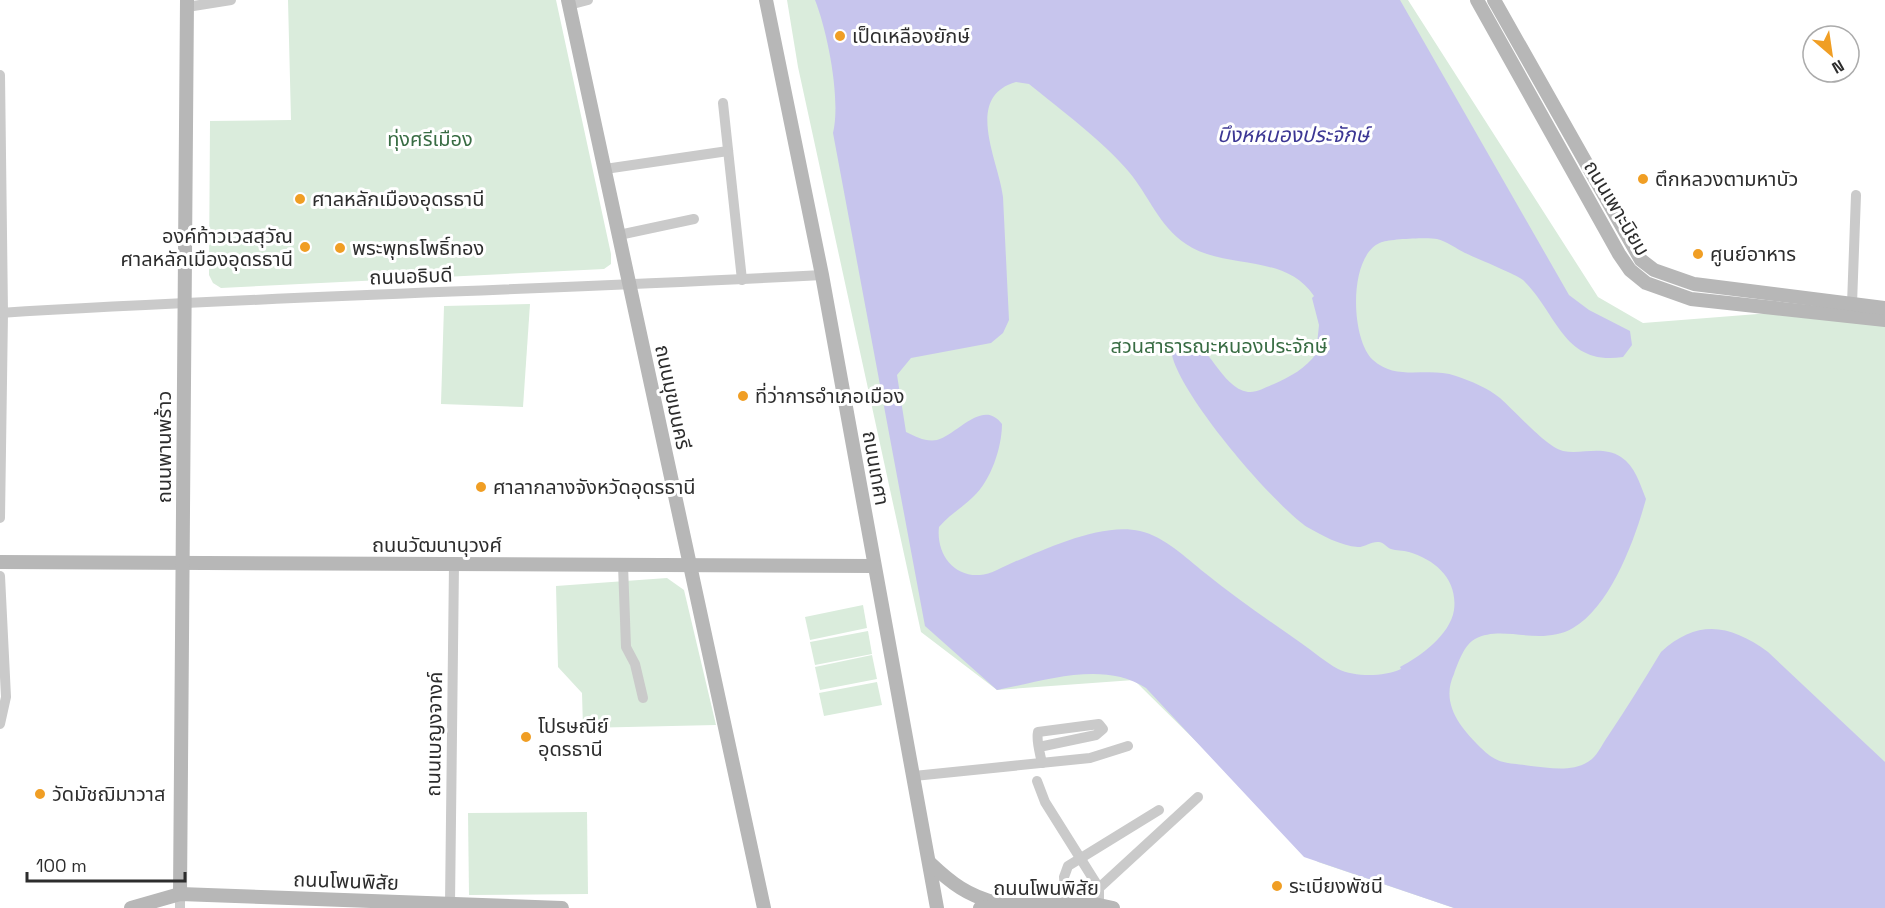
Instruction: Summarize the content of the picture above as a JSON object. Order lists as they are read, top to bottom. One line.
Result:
{"streets":{"street":["ถนนเพาะนิยม","ถนนอธิบดี","ถนนมุขมนครี","ถนนพานพร้าว","ถนนเทศา","ถนนวัฒนานุวงศ์","ถนนเบญงจางค์","ถนนโพนพิสัย"]},"crossings":[["ถนนอธิบดี","ถนนมุขมนครี"],["ถนนอธิบดี","ถนนพานพร้าว"],["ถนนอธิบดี","ถนนเทศา"],["ถนนมุขมนครี","ถนนวัฒนานุวงศ์"],["ถนนพานพร้าว","ถนนวัฒนานุวงศ์"],["ถนนพานพร้าว","ถนนโพนพิสัย"],["ถนนเทศา","ถนนวัฒนานุวงศ์"],["ถนนวัฒนานุวงศ์","ถนนเบญงจางค์"],["ถนนเบญงจางค์","ถนนโพนพิสัย"]],"water":["บึงหหนองประจักษ์"],"parks":["ทุ่งศรีเมือง","สวนสาธารณะหนองประจักษ์"],"places":["เป็ดเหลืองยักษ์","ตึกหลวงตามหาบัว","ศาลหลักเมืองอุดรธานี","องค์ท้าวเวสสุวัณ ศาลหลักเมืองอุดรธานี","พระพุทธโพธิ์ทอง","ศูนย์อาหาร","ที่ว่าการอำเภอเมือง","ศาลากลางจังหวัดอุดรธานี","โปรษณีย์ อุดรธานี","วัดมัชฌิมาวาส","ระเบียงพัชนี"],"scale_bar":"100 m","north":"bottom right"}
